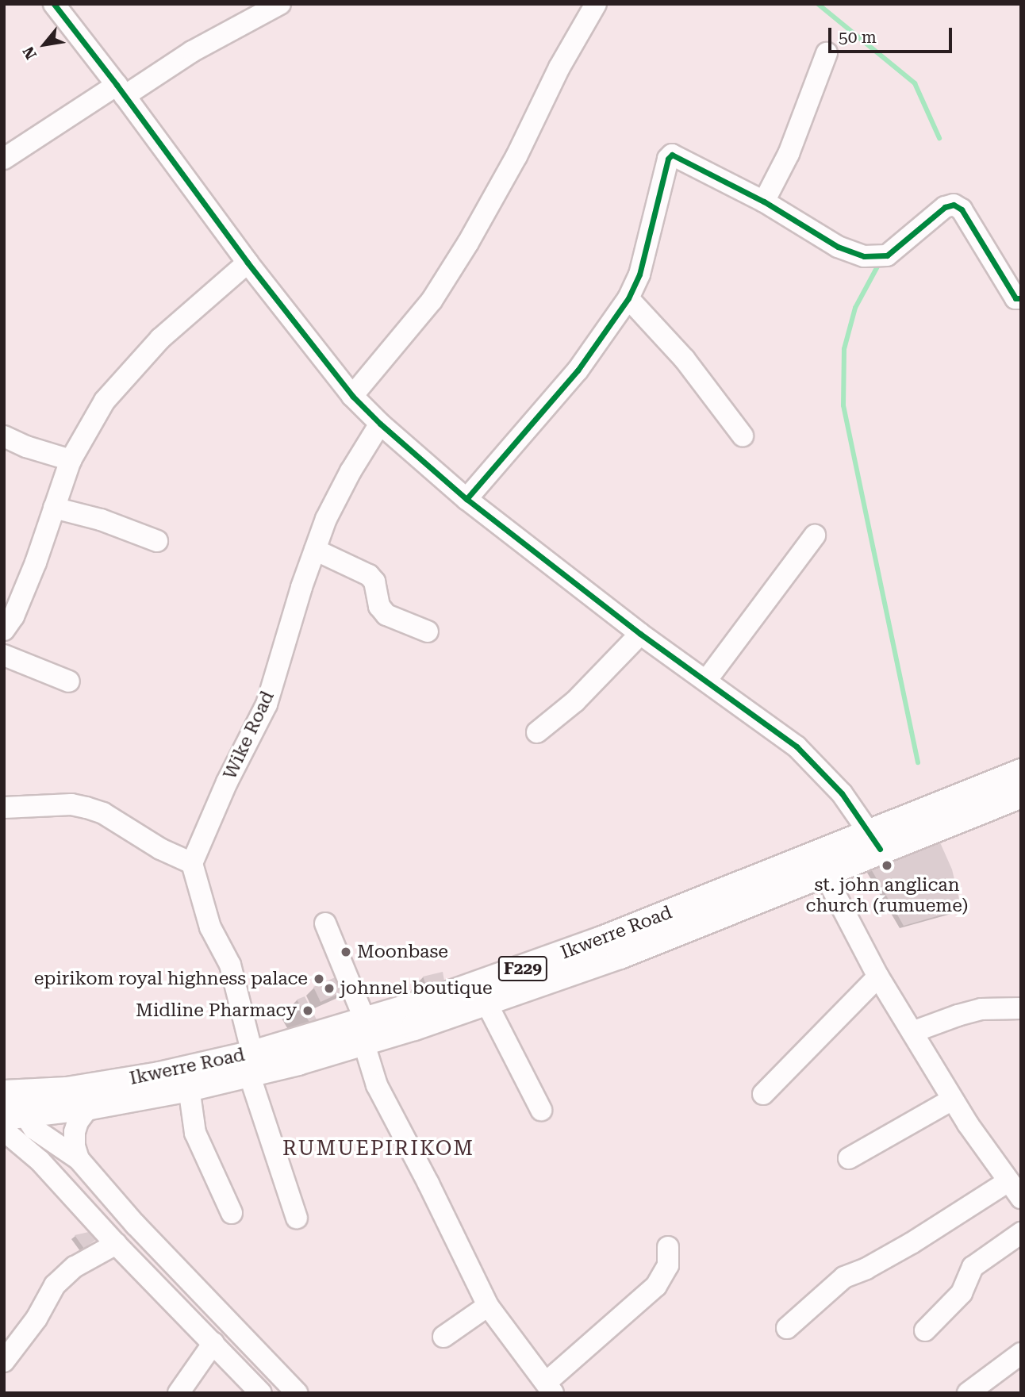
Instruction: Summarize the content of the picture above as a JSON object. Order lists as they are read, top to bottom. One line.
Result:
{"streets":{"main road":["Ikwerre Road","F229"],"street":["Wike Road"]},"districts":["RUMUEPIRIKOM"],"places":["st. john anglican church (rumueme)","Moonbase","epirikom royal highness palace","johnnel boutique","Midline Pharmacy"],"scale_bar":"50 m","north":"bottom left"}
